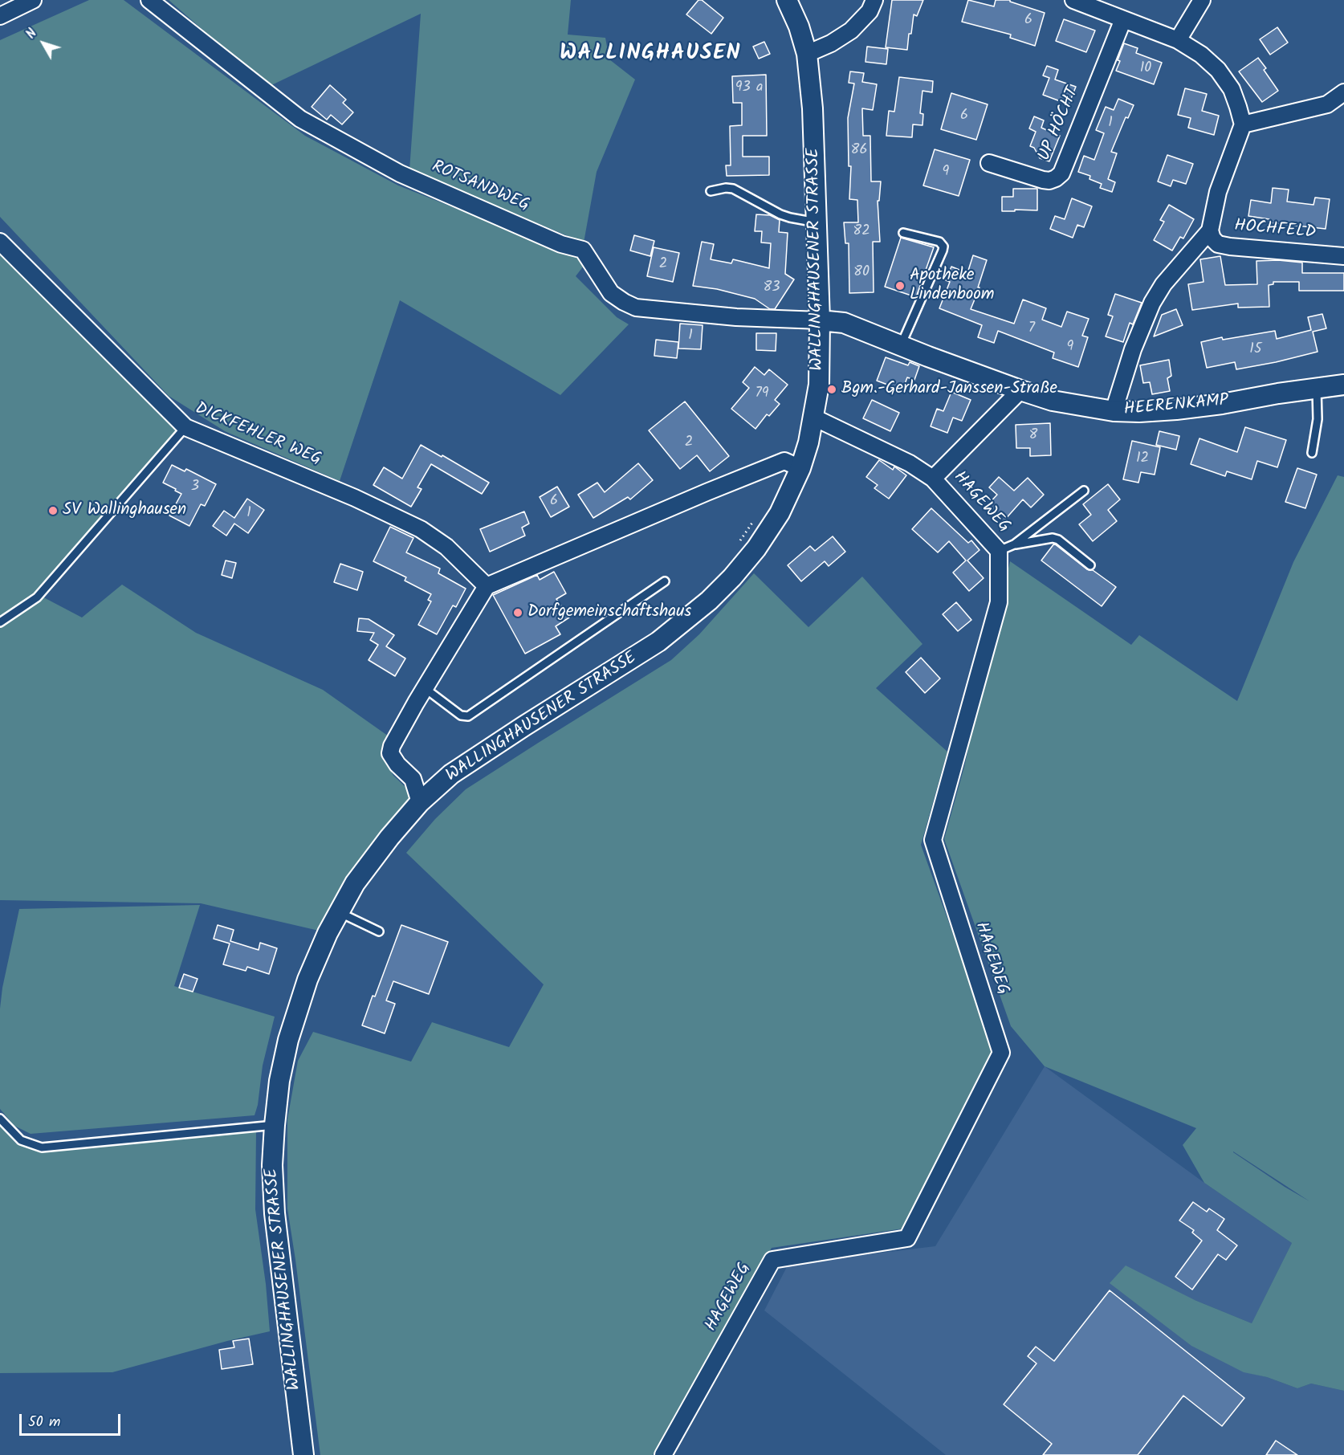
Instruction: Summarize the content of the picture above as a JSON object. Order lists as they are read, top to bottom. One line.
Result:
{"streets":{"street":["UP HÖCHT","ROTSANDWEG","HOCHFELD","WALLINGHAUSENER STRASSE","HEERENKAMP","DICKFEHLER WEG","HAGEWEG"]},"crossings":[["ROTSANDWEG","WALLINGHAUSENER STRASSE"],["ROTSANDWEG","HEERENKAMP"],["WALLINGHAUSENER STRASSE","HEERENKAMP"],["WALLINGHAUSENER STRASSE","HAGEWEG"]],"districts":["WALLINGHAUSEN"],"places":["Apotheke Lindenboom","Bgm.-Gerhard-Janssen-Straße","SV Wallinghausen","Dorfgemeinschaftshaus"],"house_numbers":["6","10","93 a","6","1","86","9","82","2","80","83","7","1","9","15","79","8","2","12","3","6","1"],"scale_bar":"50 m","north":"top left"}
